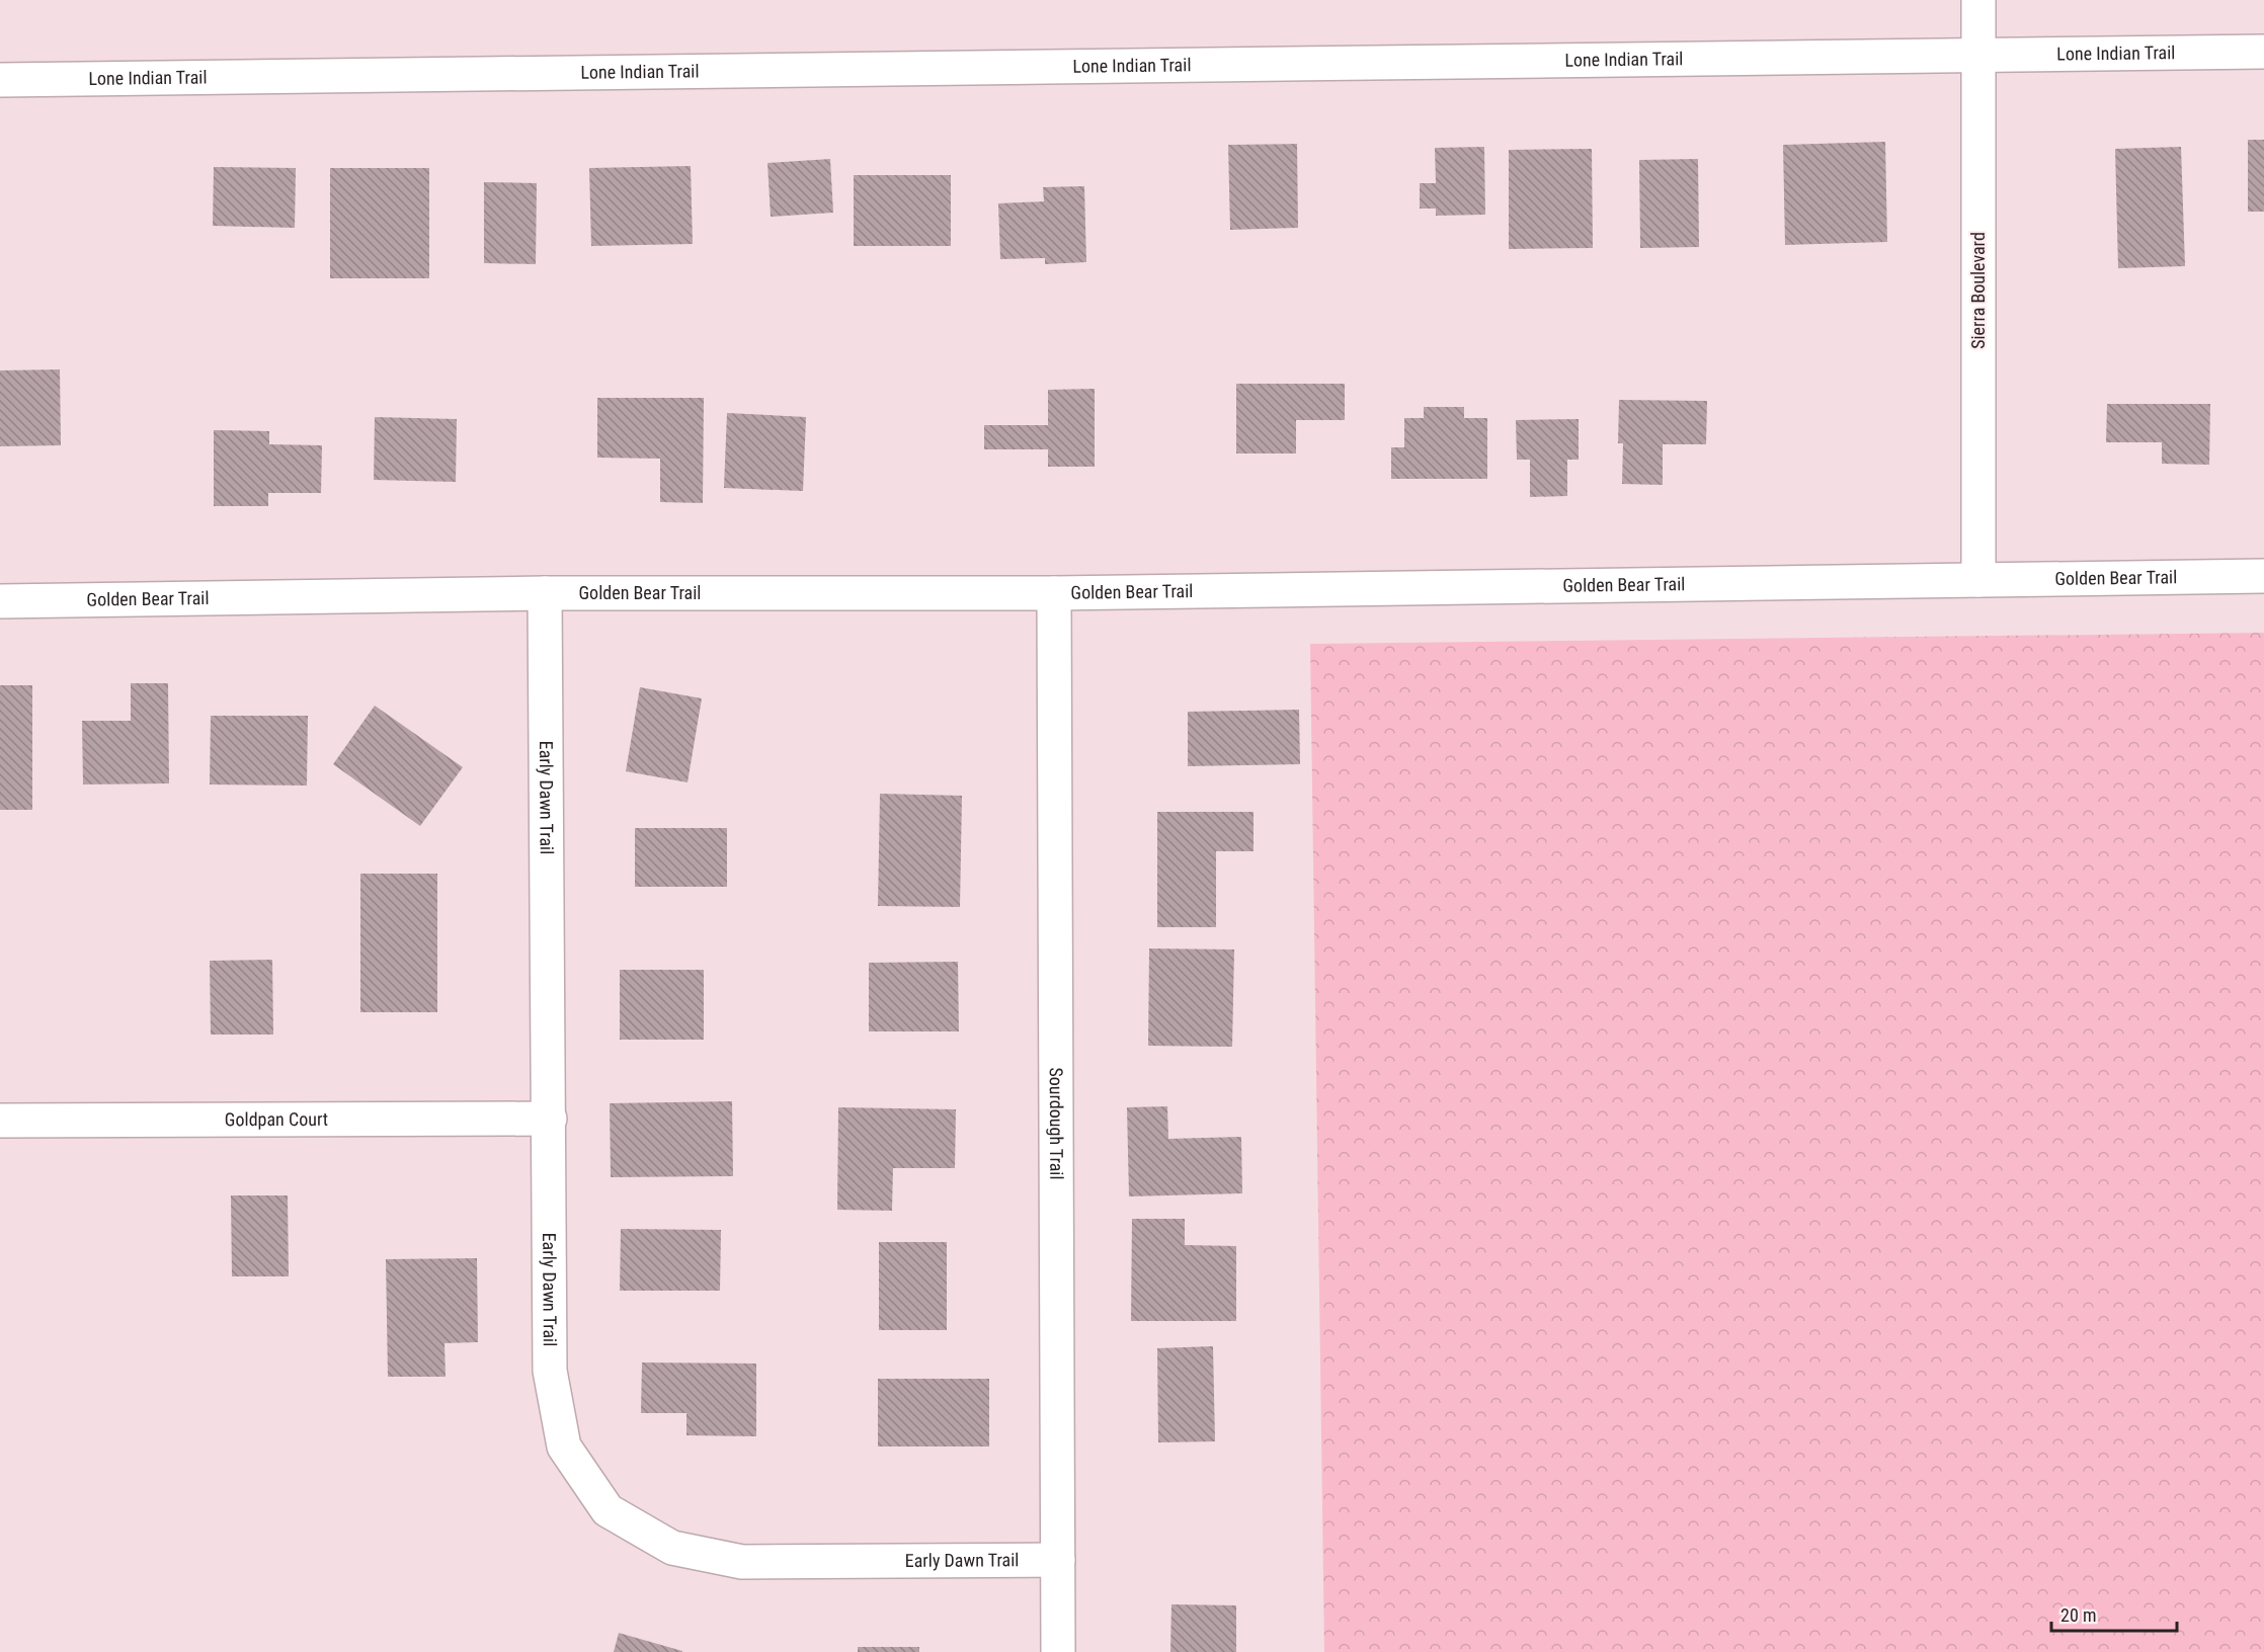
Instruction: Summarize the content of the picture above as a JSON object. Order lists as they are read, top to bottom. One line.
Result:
{"streets":{"street":["Lone Indian Trail","Sierra Boulevard","Golden Bear Trail","Early Dawn Trail","Goldpan Court","Sourdough Trail"]},"crossings":[["Lone Indian Trail","Sierra Boulevard"],["Sierra Boulevard","Golden Bear Trail"],["Golden Bear Trail","Early Dawn Trail"],["Golden Bear Trail","Sourdough Trail"],["Early Dawn Trail","Goldpan Court"],["Early Dawn Trail","Sourdough Trail"]],"scale_bar":"20 m"}
